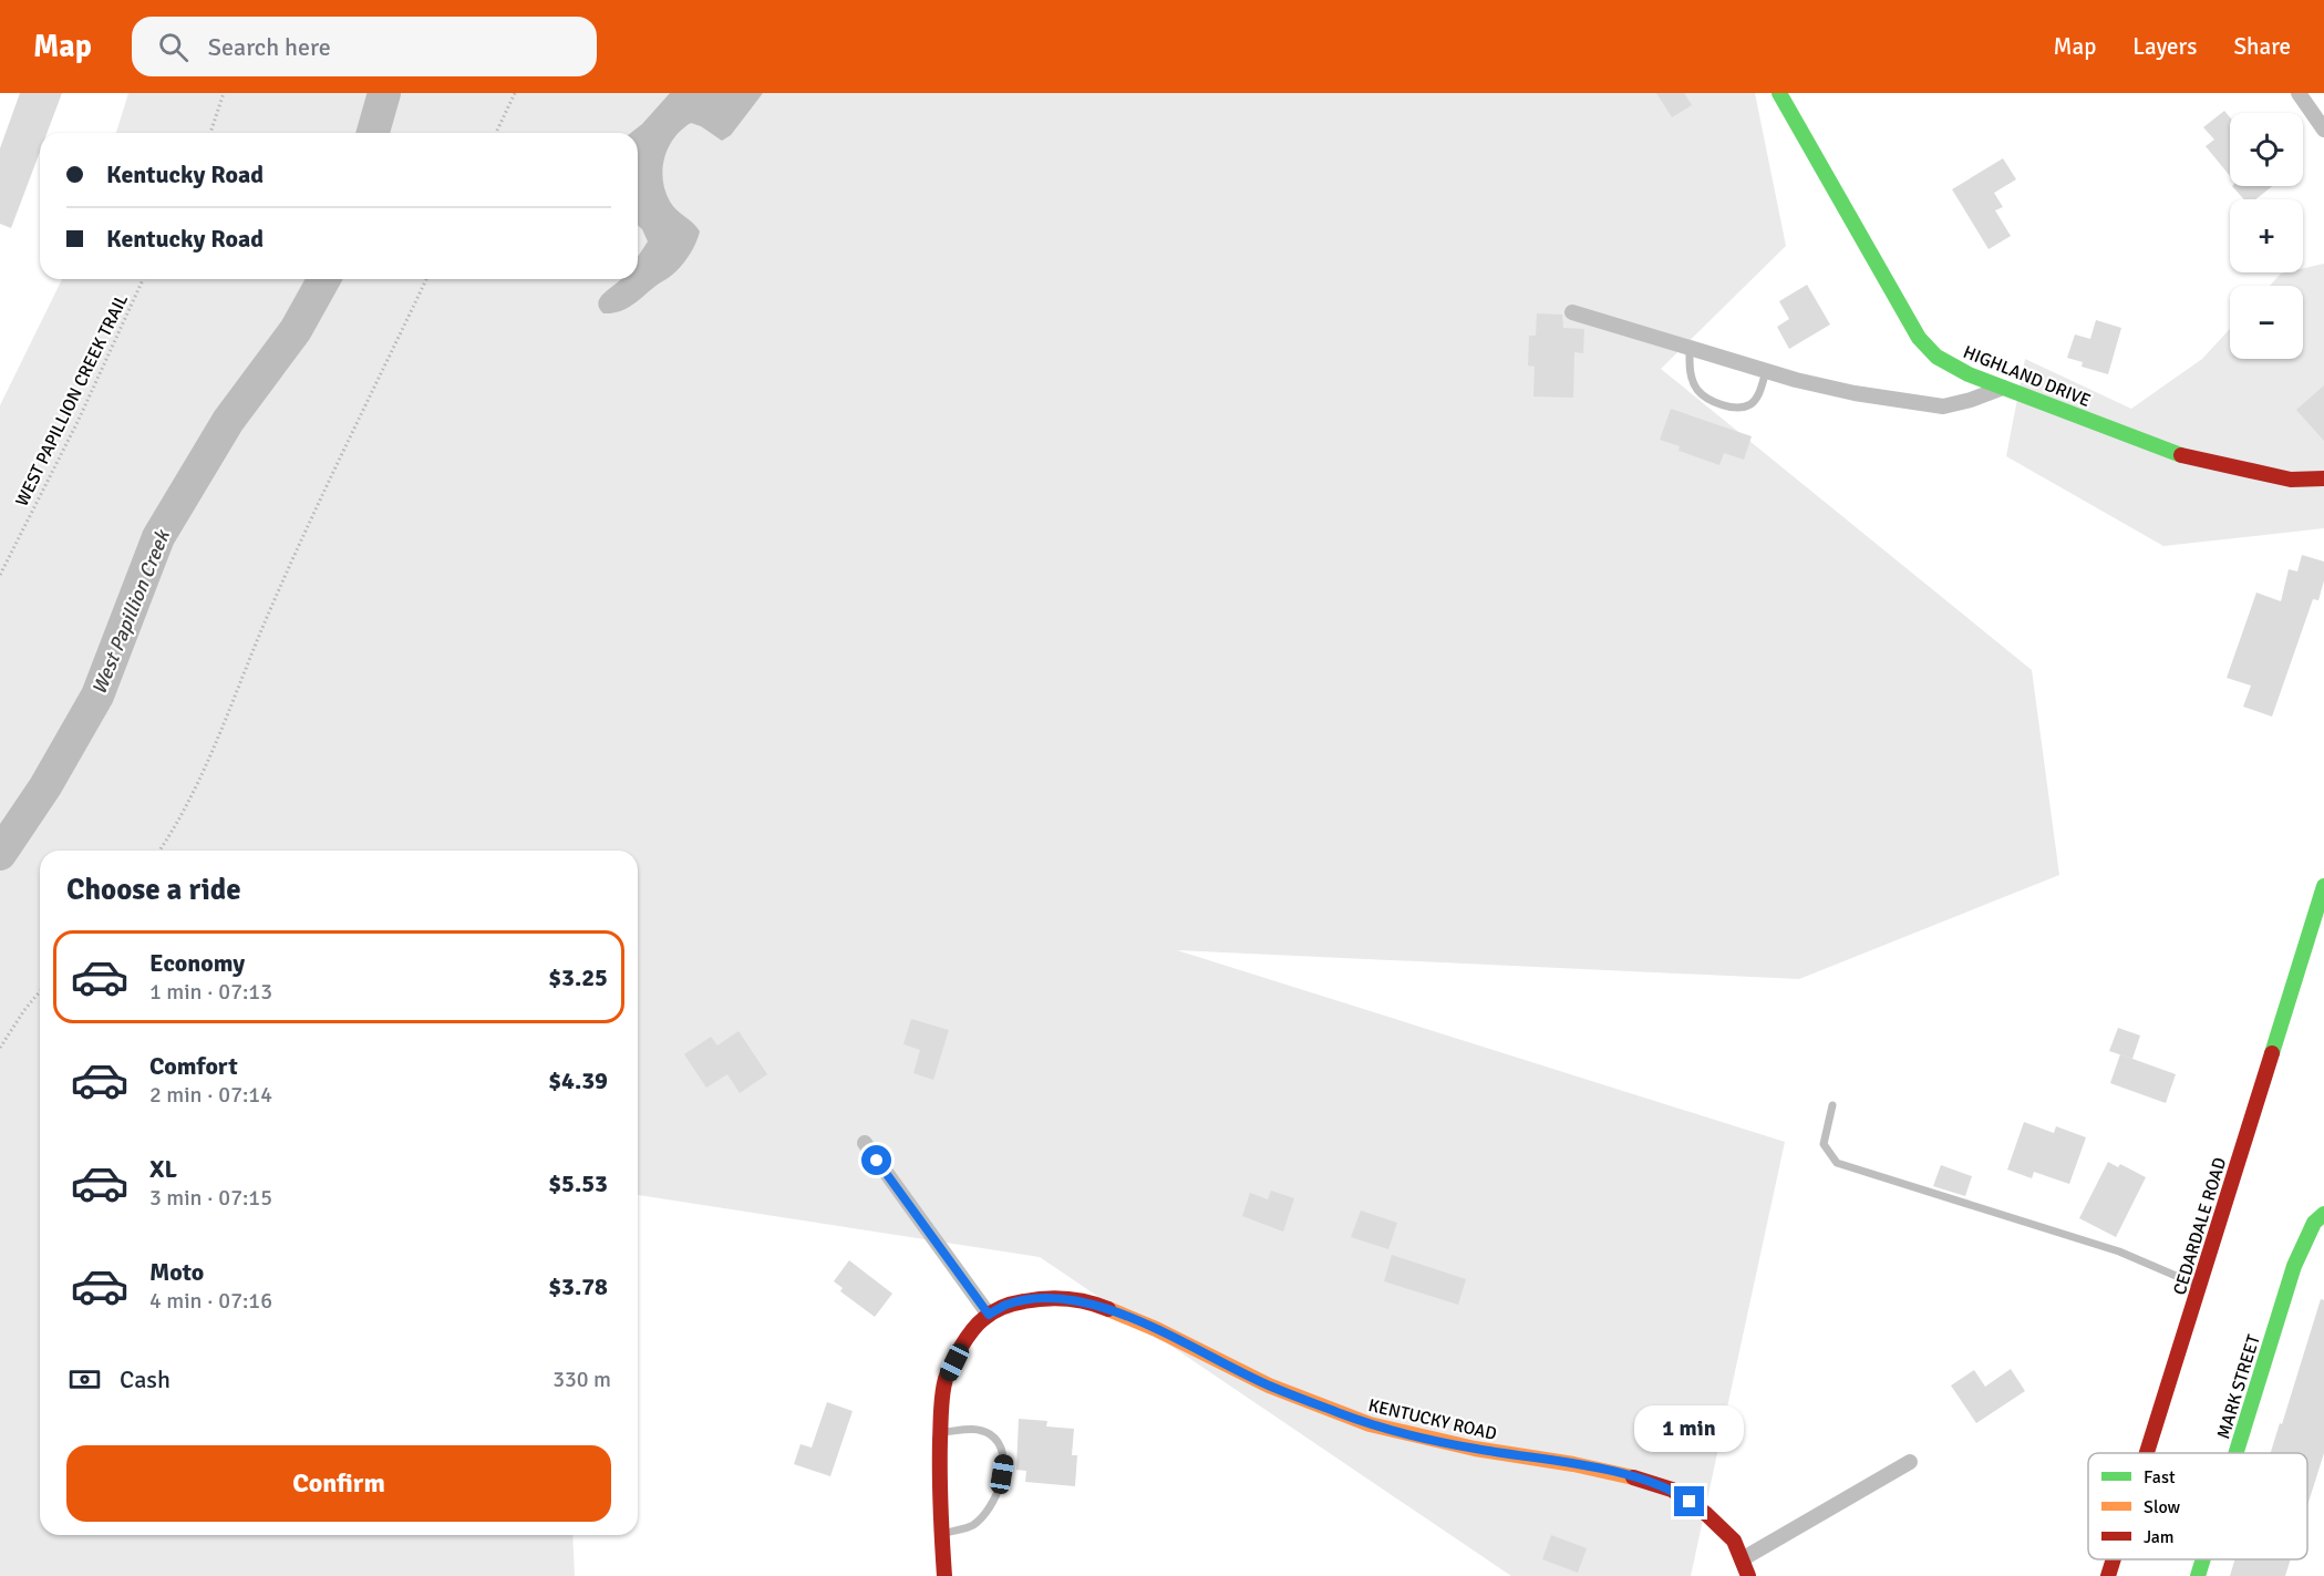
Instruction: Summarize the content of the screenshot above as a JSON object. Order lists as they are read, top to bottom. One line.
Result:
{"streets":{"street":["HIGHLAND DRIVE","CEDARDALE ROAD","MARK STREET","KENTUCKY ROAD"],"path":["WEST PAPILLION CREEK TRAIL"]},"water":["West Papillion Creek"],"legend":["Fast","Slow","Jam"],"page":{"header":"Map","search":"Search here","nav":["Map","Layers","Share"],"map_buttons":["+","−"],"banner":["Kentucky Road","Kentucky Road"],"heading":"Choose a ride","list":[{"name":"Economy","note":"1 min · 07:13","value":"$3.25"},{"name":"Comfort","note":"2 min · 07:14","value":"$4.39"},{"name":"XL","note":"3 min · 07:15","value":"$5.53"},{"name":"Moto","note":"4 min · 07:16","value":"$3.78"}],"pay":["Cash","330 m"],"bubble":"1 min","buttons":"Confirm"}}
